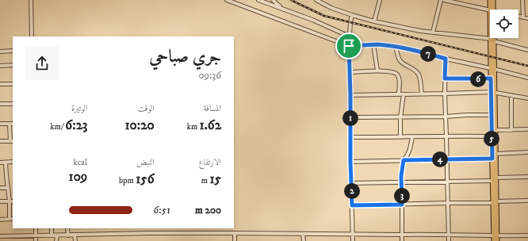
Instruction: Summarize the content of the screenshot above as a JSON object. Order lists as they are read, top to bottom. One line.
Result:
{"page":{"heading":["جري صباحي","09:36"],"pins":["7","6","1","5","4","2","3"],"stats":[["المسافة","1.62 km"],["الوقت","10:20"],["الوتيرة","6:23 /km"],["الارتفاع","15 m"],["النبض","156 bpm"],["kcal","109"]],"list":[{"name":"200 m","note":"6:51"}]}}
